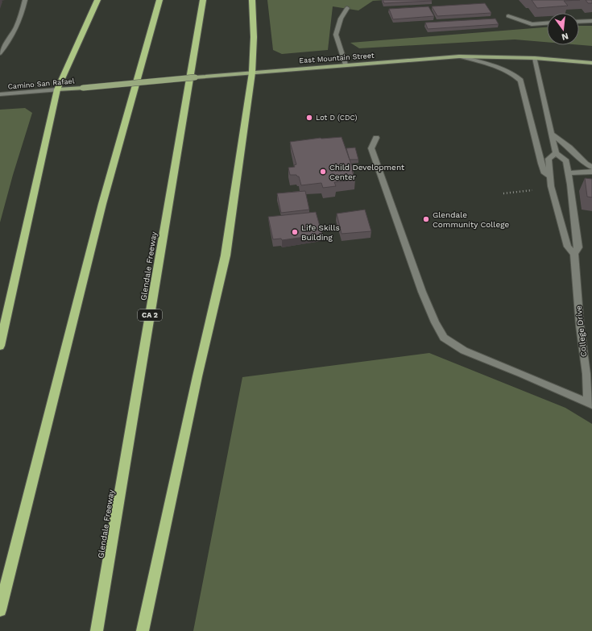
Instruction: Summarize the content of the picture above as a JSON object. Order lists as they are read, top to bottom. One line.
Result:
{"streets":{"highway":["Glendale Freeway","CA 2"],"main road":["East Mountain Street","Camino San Rafael"],"street":["College Drive"]},"crossings":[["East Mountain Street","Camino San Rafael"]],"places":["Lot D (CDC)","Child Development Center","Glendale Community College","Life Skills Building"],"north":"bottom"}
